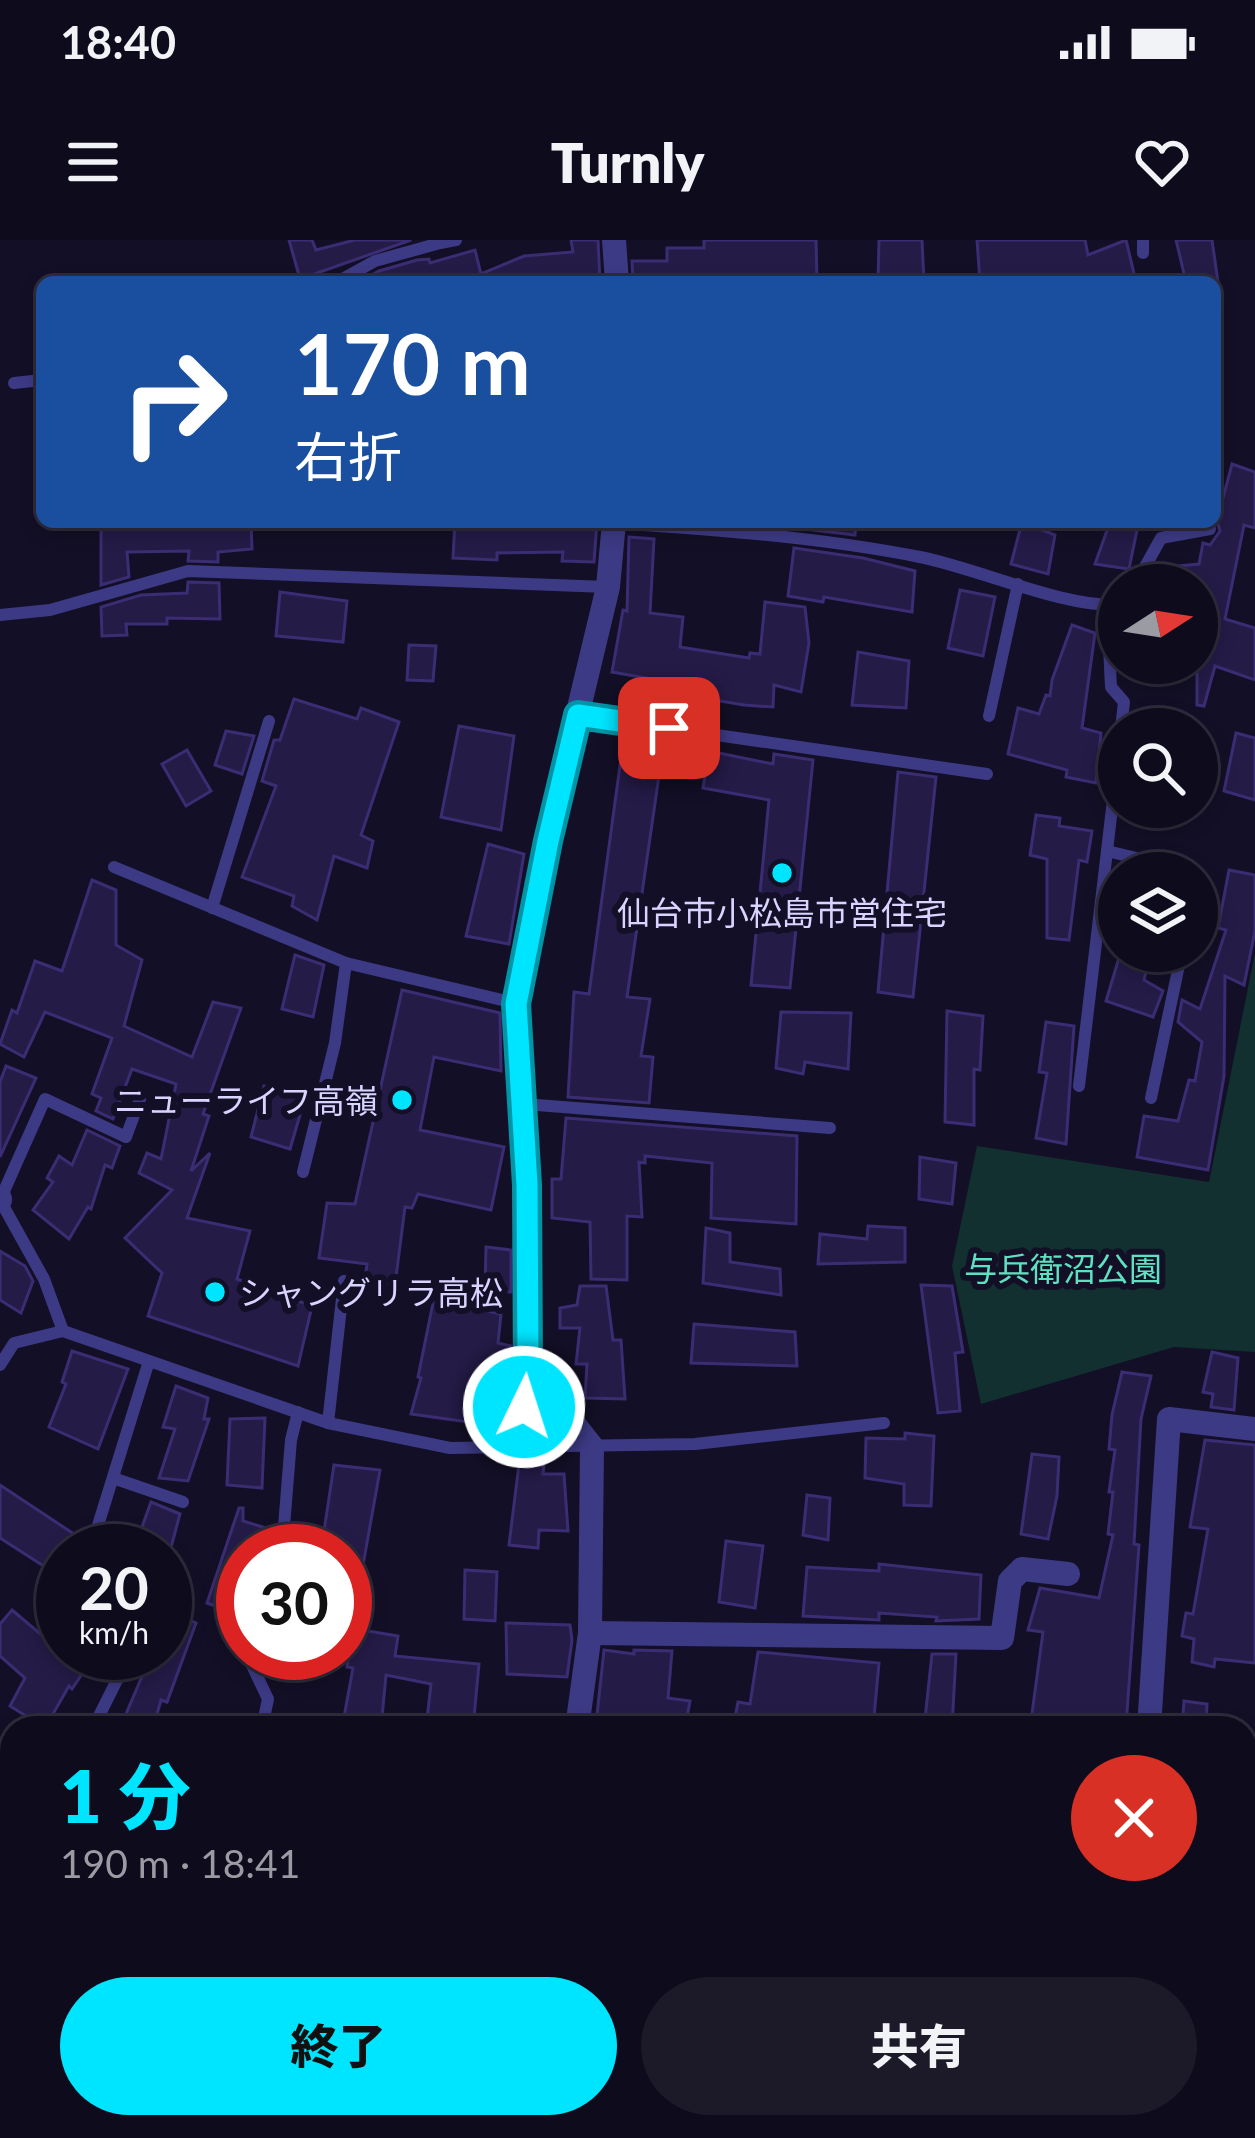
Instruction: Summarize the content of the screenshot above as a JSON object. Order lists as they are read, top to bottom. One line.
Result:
{"parks":["与兵衛沼公園"],"places":["仙台市小松島市営住宅","ニューライフ高嶺","シャングリラ高松"],"north":"right","page":{"status":"18:40","header":"Turnly","turn":["170 m","右折"],"speed":"20 km/h","limit":"30","heading":["1 分","190 m · 18:41"],"buttons":["終了","共有"]}}
